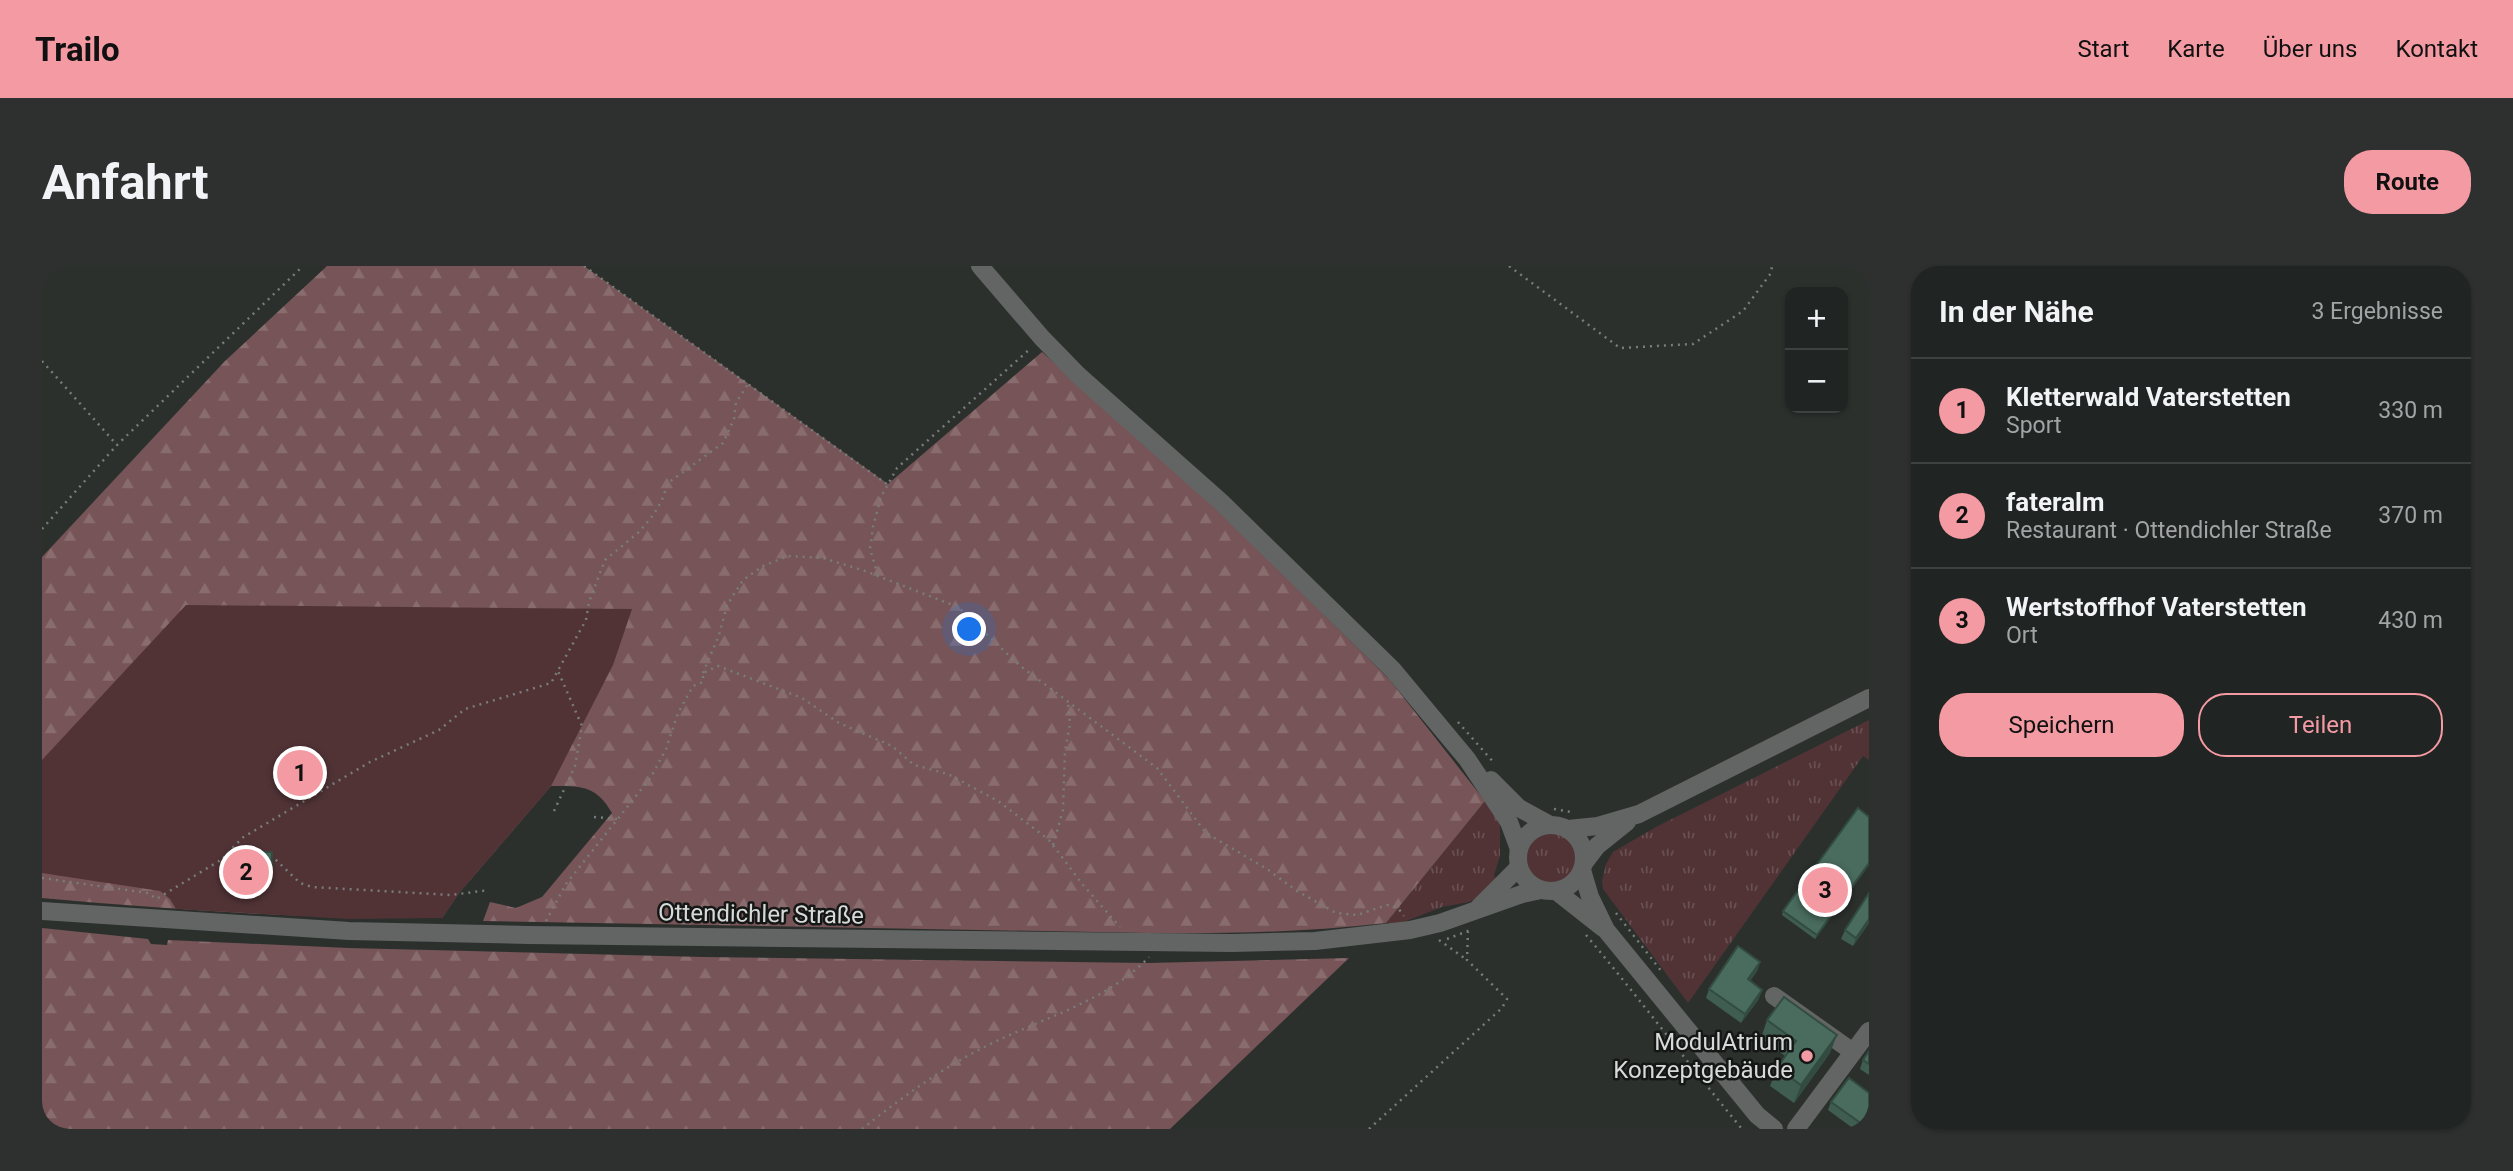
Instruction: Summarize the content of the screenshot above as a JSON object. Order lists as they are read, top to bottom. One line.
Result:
{"streets":{"street":["Ottendichler Straße"]},"places":["ModulAtrium Konzeptgebäude"],"page":{"header":"Trailo","nav":["Start","Karte","Über uns","Kontakt"],"buttons":["Route",["Speichern","Teilen"]],"title":"Anfahrt","heading":["In der Nähe","3 Ergebnisse"],"map_buttons":["+","−"],"list":[{"mark":"1","name":"Kletterwald Vaterstetten","note":"Sport","value":"330 m"},{"mark":"2","name":"fateralm","note":"Restaurant · Ottendichler Straße","value":"370 m"},{"mark":"3","name":"Wertstoffhof Vaterstetten","note":"Ort","value":"430 m"}],"pins":["1","2","3"]}}
